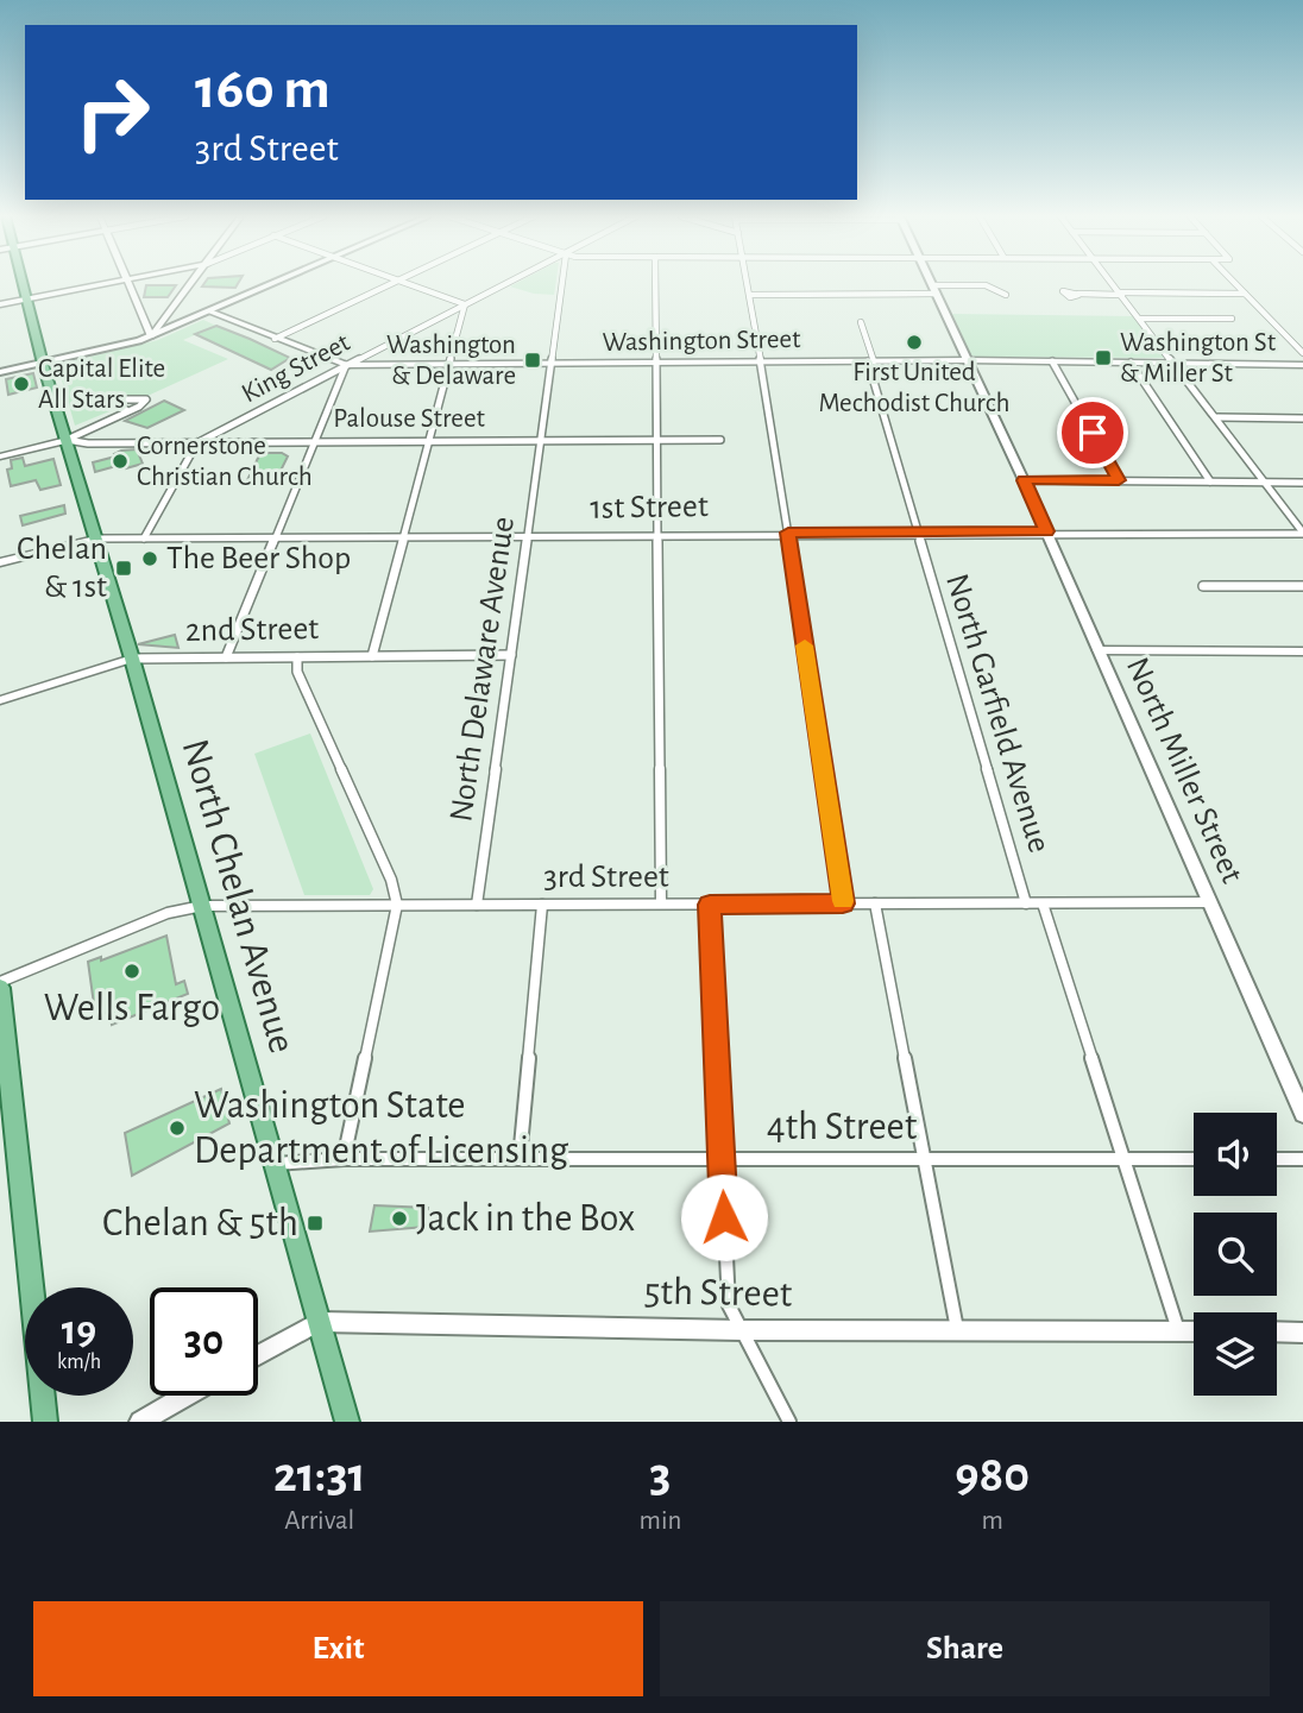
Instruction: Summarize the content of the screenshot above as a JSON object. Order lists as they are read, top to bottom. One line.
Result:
{"streets":{"main road":["North Miller Street","North Chelan Avenue","5th Street"],"street":["Washington Street","King Street","Palouse Street","1st Street","2nd Street","North Delaware Avenue","North Garfield Avenue","3rd Street","4th Street"]},"crossings":[["Washington Street","King Street"],["Washington Street","North Delaware Avenue"],["Washington Street","North Garfield Avenue"],["Washington Street","North Miller Street"],["King Street","Palouse Street"],["Palouse Street","North Delaware Avenue"],["Palouse Street","North Chelan Avenue"],["1st Street","North Delaware Avenue"],["1st Street","North Garfield Avenue"],["1st Street","North Miller Street"],["1st Street","North Chelan Avenue"],["2nd Street","North Delaware Avenue"],["2nd Street","North Chelan Avenue"],["North Delaware Avenue","3rd Street"],["North Garfield Avenue","3rd Street"],["North Miller Street","3rd Street"],["3rd Street","North Chelan Avenue"],["North Chelan Avenue","4th Street"],["North Chelan Avenue","5th Street"]],"places":{"other":["First United Mechodist Church","Capital Elite All Stars","Cornerstone Christian Church","The Beer Shop","Wells Fargo","Washington State Department of Licensing","Jack in the Box"],"transit":["Washington St & Miller St","Washington & Delaware","Chelan & 1st","Chelan & 5th"]},"page":{"turn":["160 m","3rd Street"],"speed":"19 km/h","limit":"30","eta":["21:31","Arrival","3","min","980","m"],"buttons":["Exit","Share"]}}
